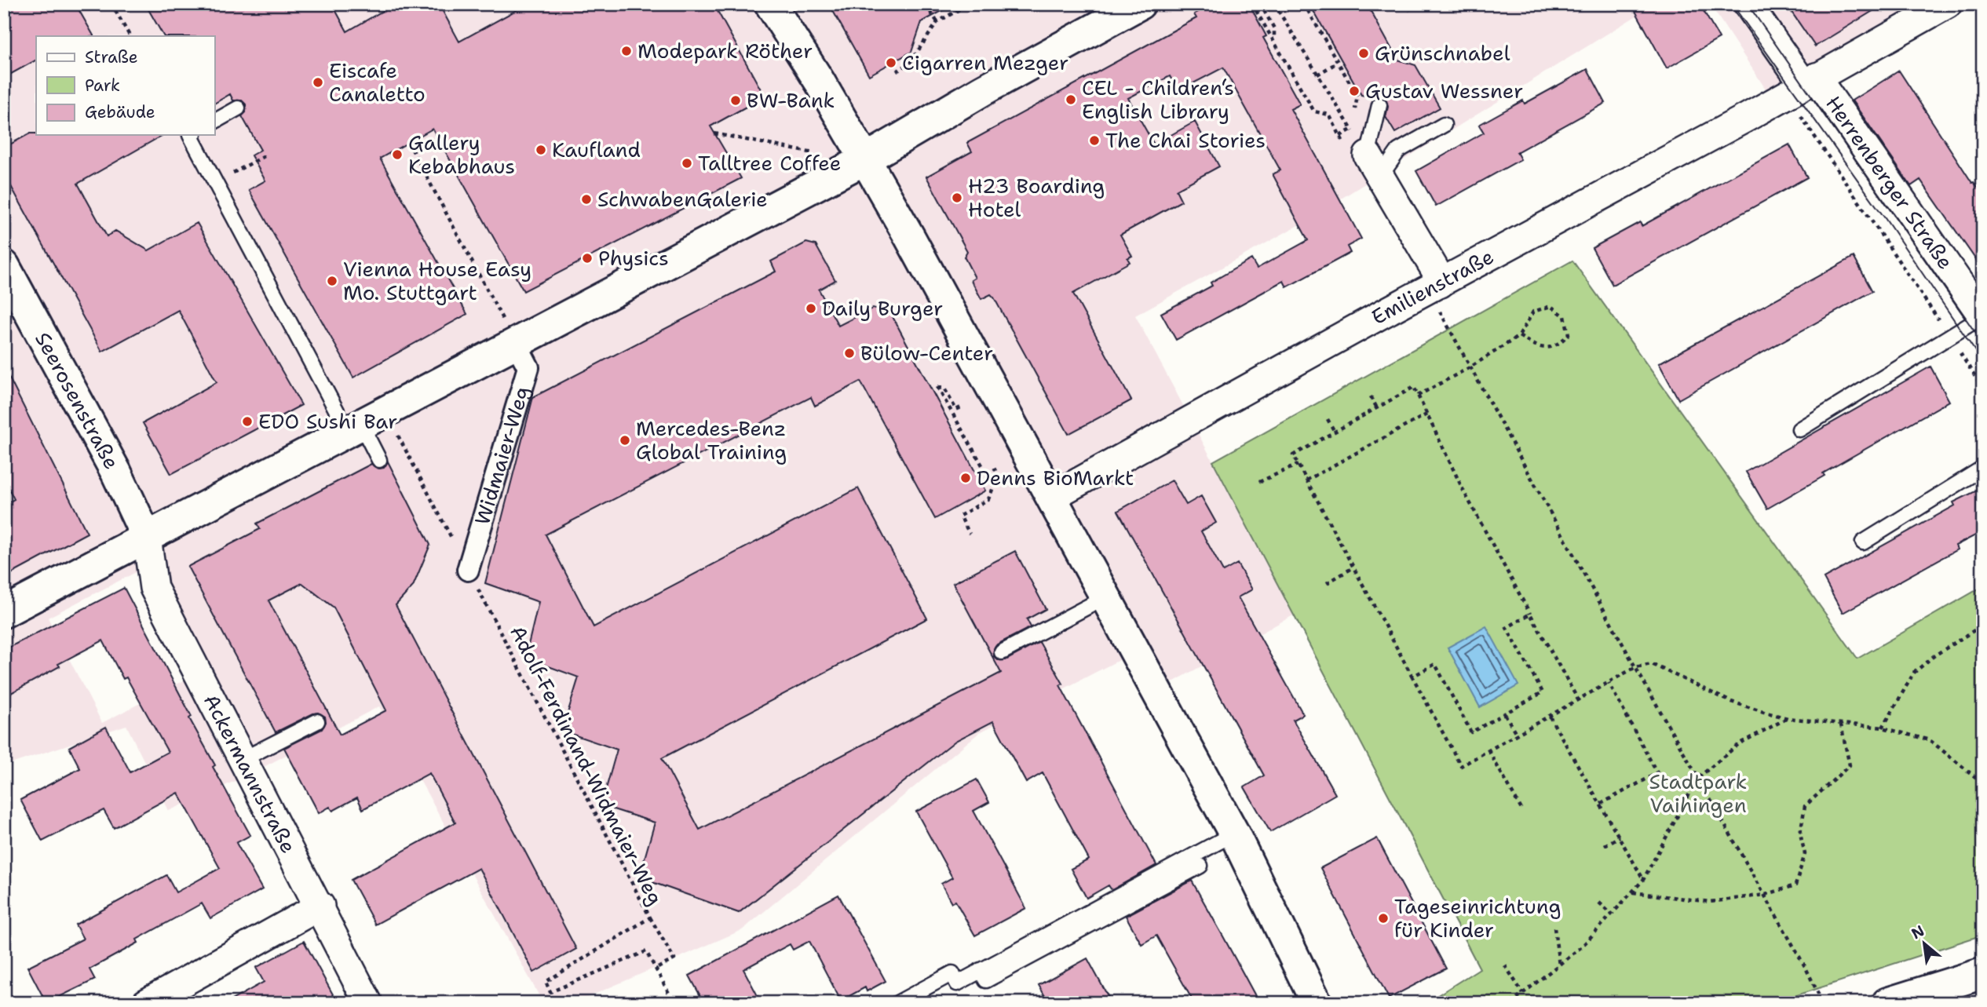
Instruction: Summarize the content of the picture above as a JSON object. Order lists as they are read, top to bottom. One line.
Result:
{"streets":{"main road":["Seerosenstraße"],"street":["Herrenberger Straße","Emilienstraße","Widmaier-Weg","Ackermannstraße"],"path":["Adolf-Ferdinand-Widmaier-Weg"]},"crossings":[["Herrenberger Straße","Emilienstraße"],["Seerosenstraße","Ackermannstraße"],["Widmaier-Weg","Adolf-Ferdinand-Widmaier-Weg"]],"parks":["Stadtpark Vaihingen"],"places":["Modepark Röther","Grünschnabel","Cigarren Mezger","Eiscafe Canaletto","Gustav Wessner","CEL - Children‘s English Library","BW-Bank","The Chai Stories","Kaufland","Gallery Kebabhaus","Talltree Coffee","H23 Boarding Hotel","SchwabenGalerie","Physics","Vienna House Easy Mo. Stuttgart","Daily Burger","Bülow-Center","EDO Sushi Bar","Mercedes-Benz Global Training","Denns BioMarkt","Tageseinrichtung für Kinder"],"legend":["Straße","Park","Gebäude"],"north":"top left"}
